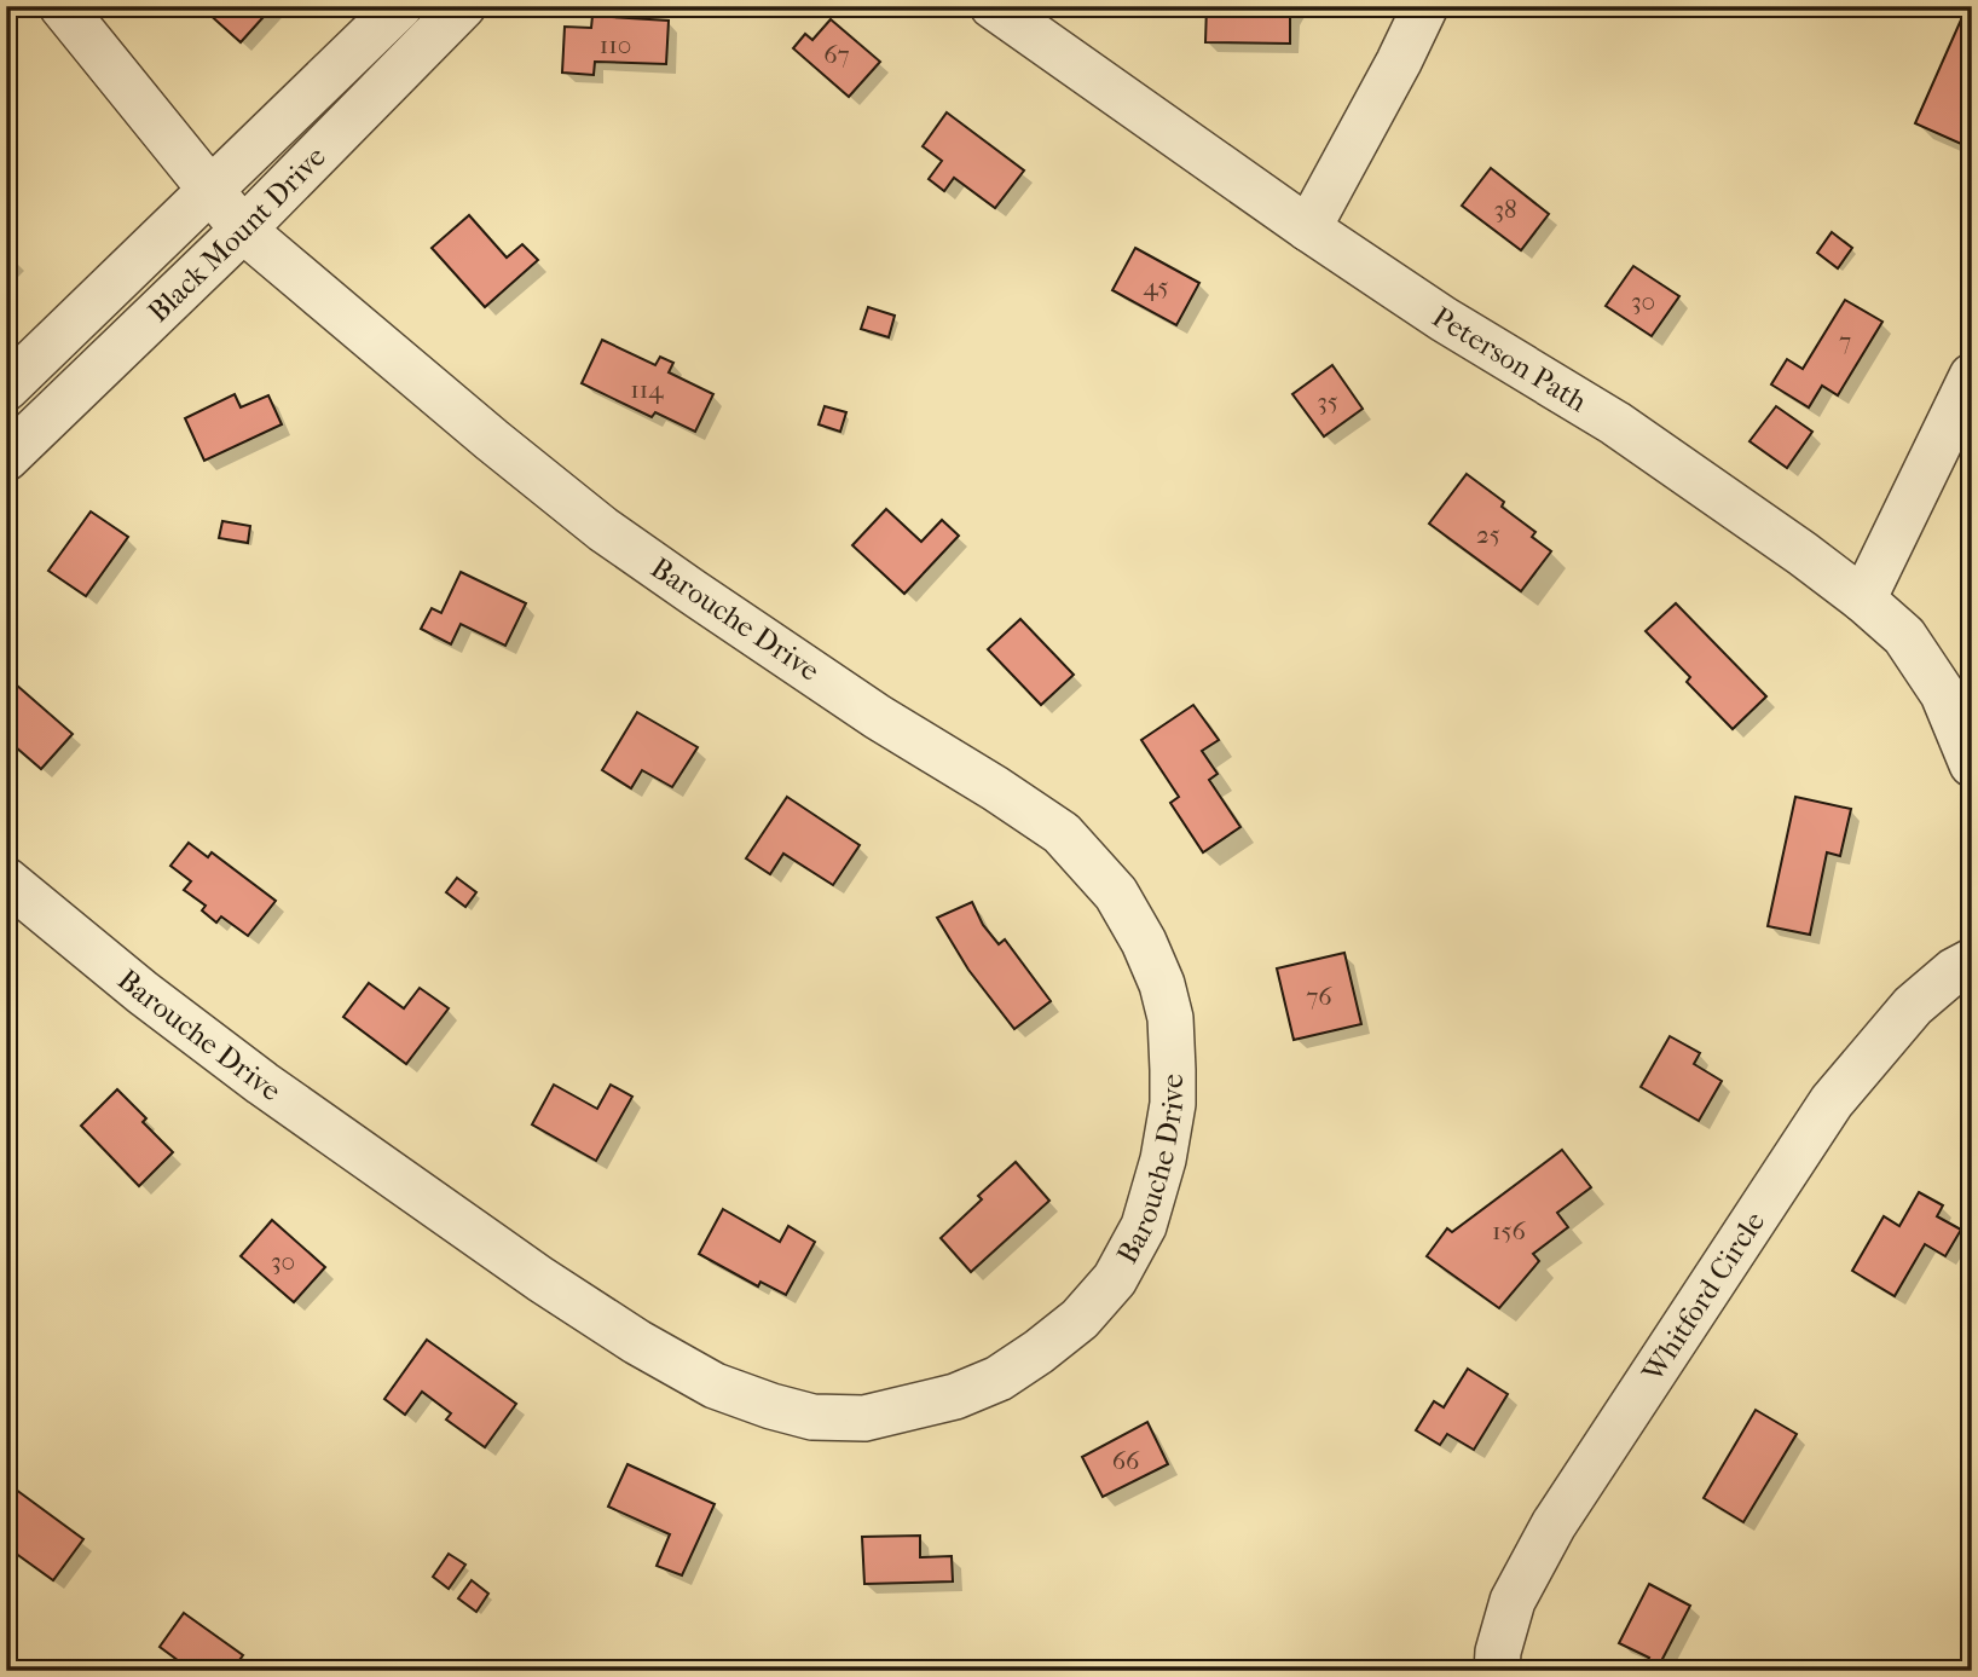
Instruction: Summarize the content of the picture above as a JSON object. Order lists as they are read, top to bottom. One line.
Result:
{"streets":{"street":["Black Mount Drive","Peterson Path","Barouche Drive","Whitford Circle"]},"crossings":[["Black Mount Drive","Barouche Drive"]],"house_numbers":["110","67","38","45","30","7","114","35","25","76","156","30","66"]}
